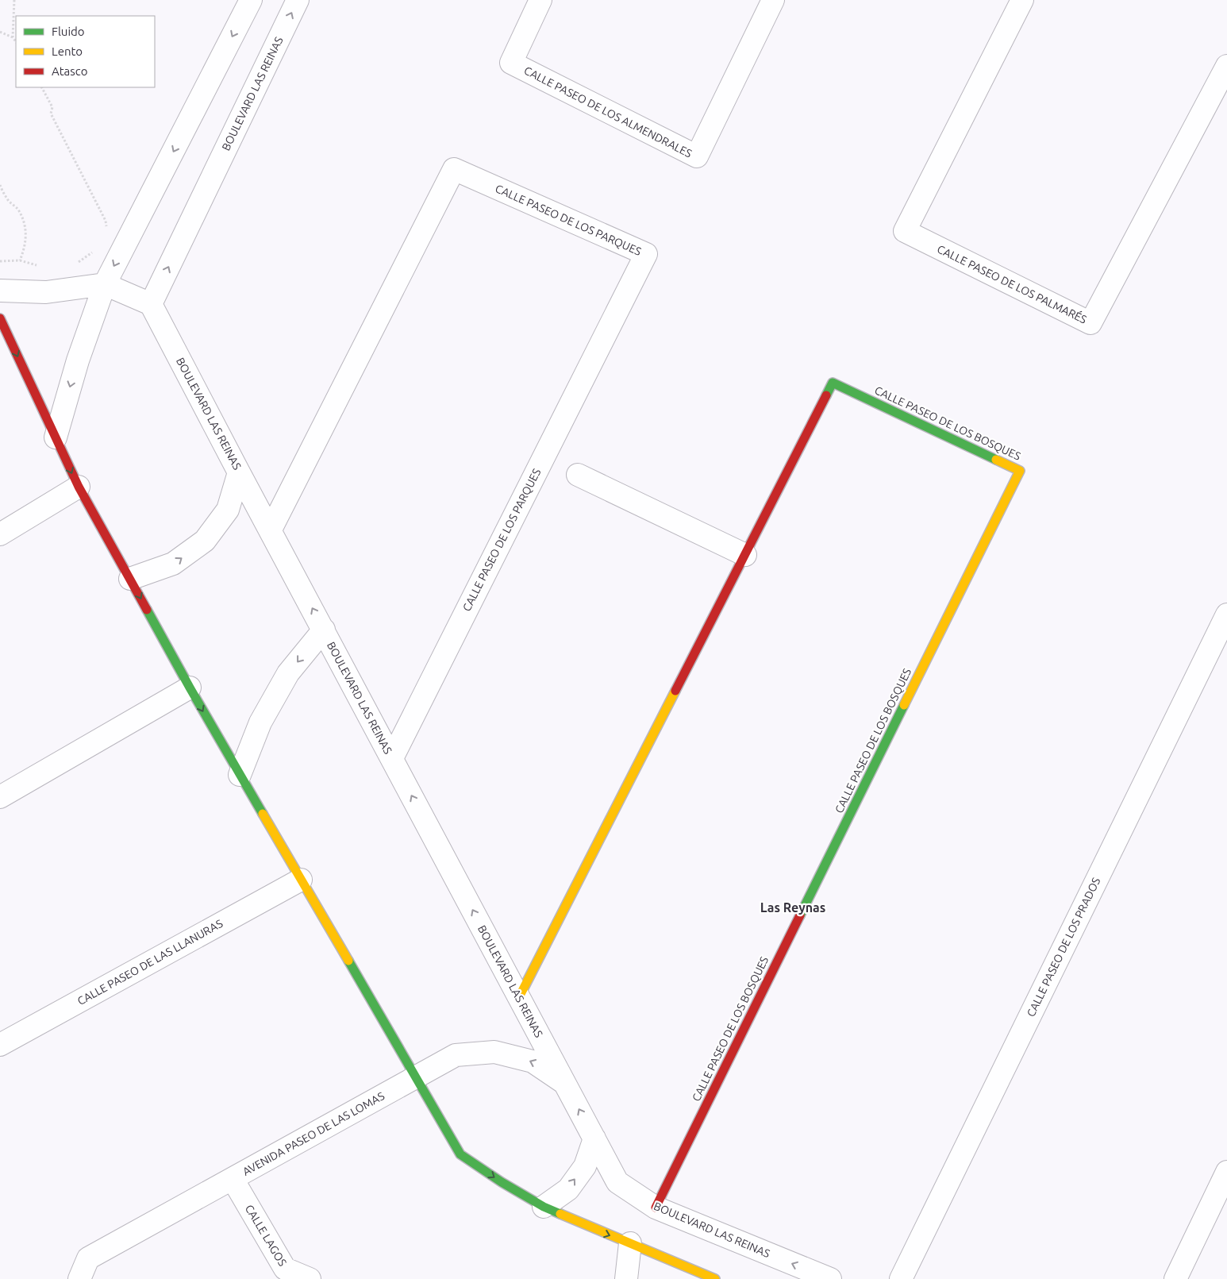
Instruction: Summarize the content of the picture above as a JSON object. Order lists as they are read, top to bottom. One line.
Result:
{"streets":{"street":["BOULEVARD LAS REINAS","CALLE PASEO DE LOS ALMENDRALES","CALLE PASEO DE LOS PARQUES","CALLE PASEO DE LOS PALMARÉS","CALLE PASEO DE LOS BOSQUES","CALLE PASEO DE LOS PRADOS","CALLE PASEO DE LAS LLANURAS","AVENIDA PASEO DE LAS LOMAS","CALLE LAGOS"]},"crossings":[["BOULEVARD LAS REINAS","CALLE PASEO DE LOS PARQUES"],["BOULEVARD LAS REINAS","CALLE PASEO DE LOS BOSQUES"],["BOULEVARD LAS REINAS","AVENIDA PASEO DE LAS LOMAS"],["AVENIDA PASEO DE LAS LOMAS","CALLE LAGOS"]],"districts":["Las Reynas"],"legend":["Fluido","Lento","Atasco"]}
